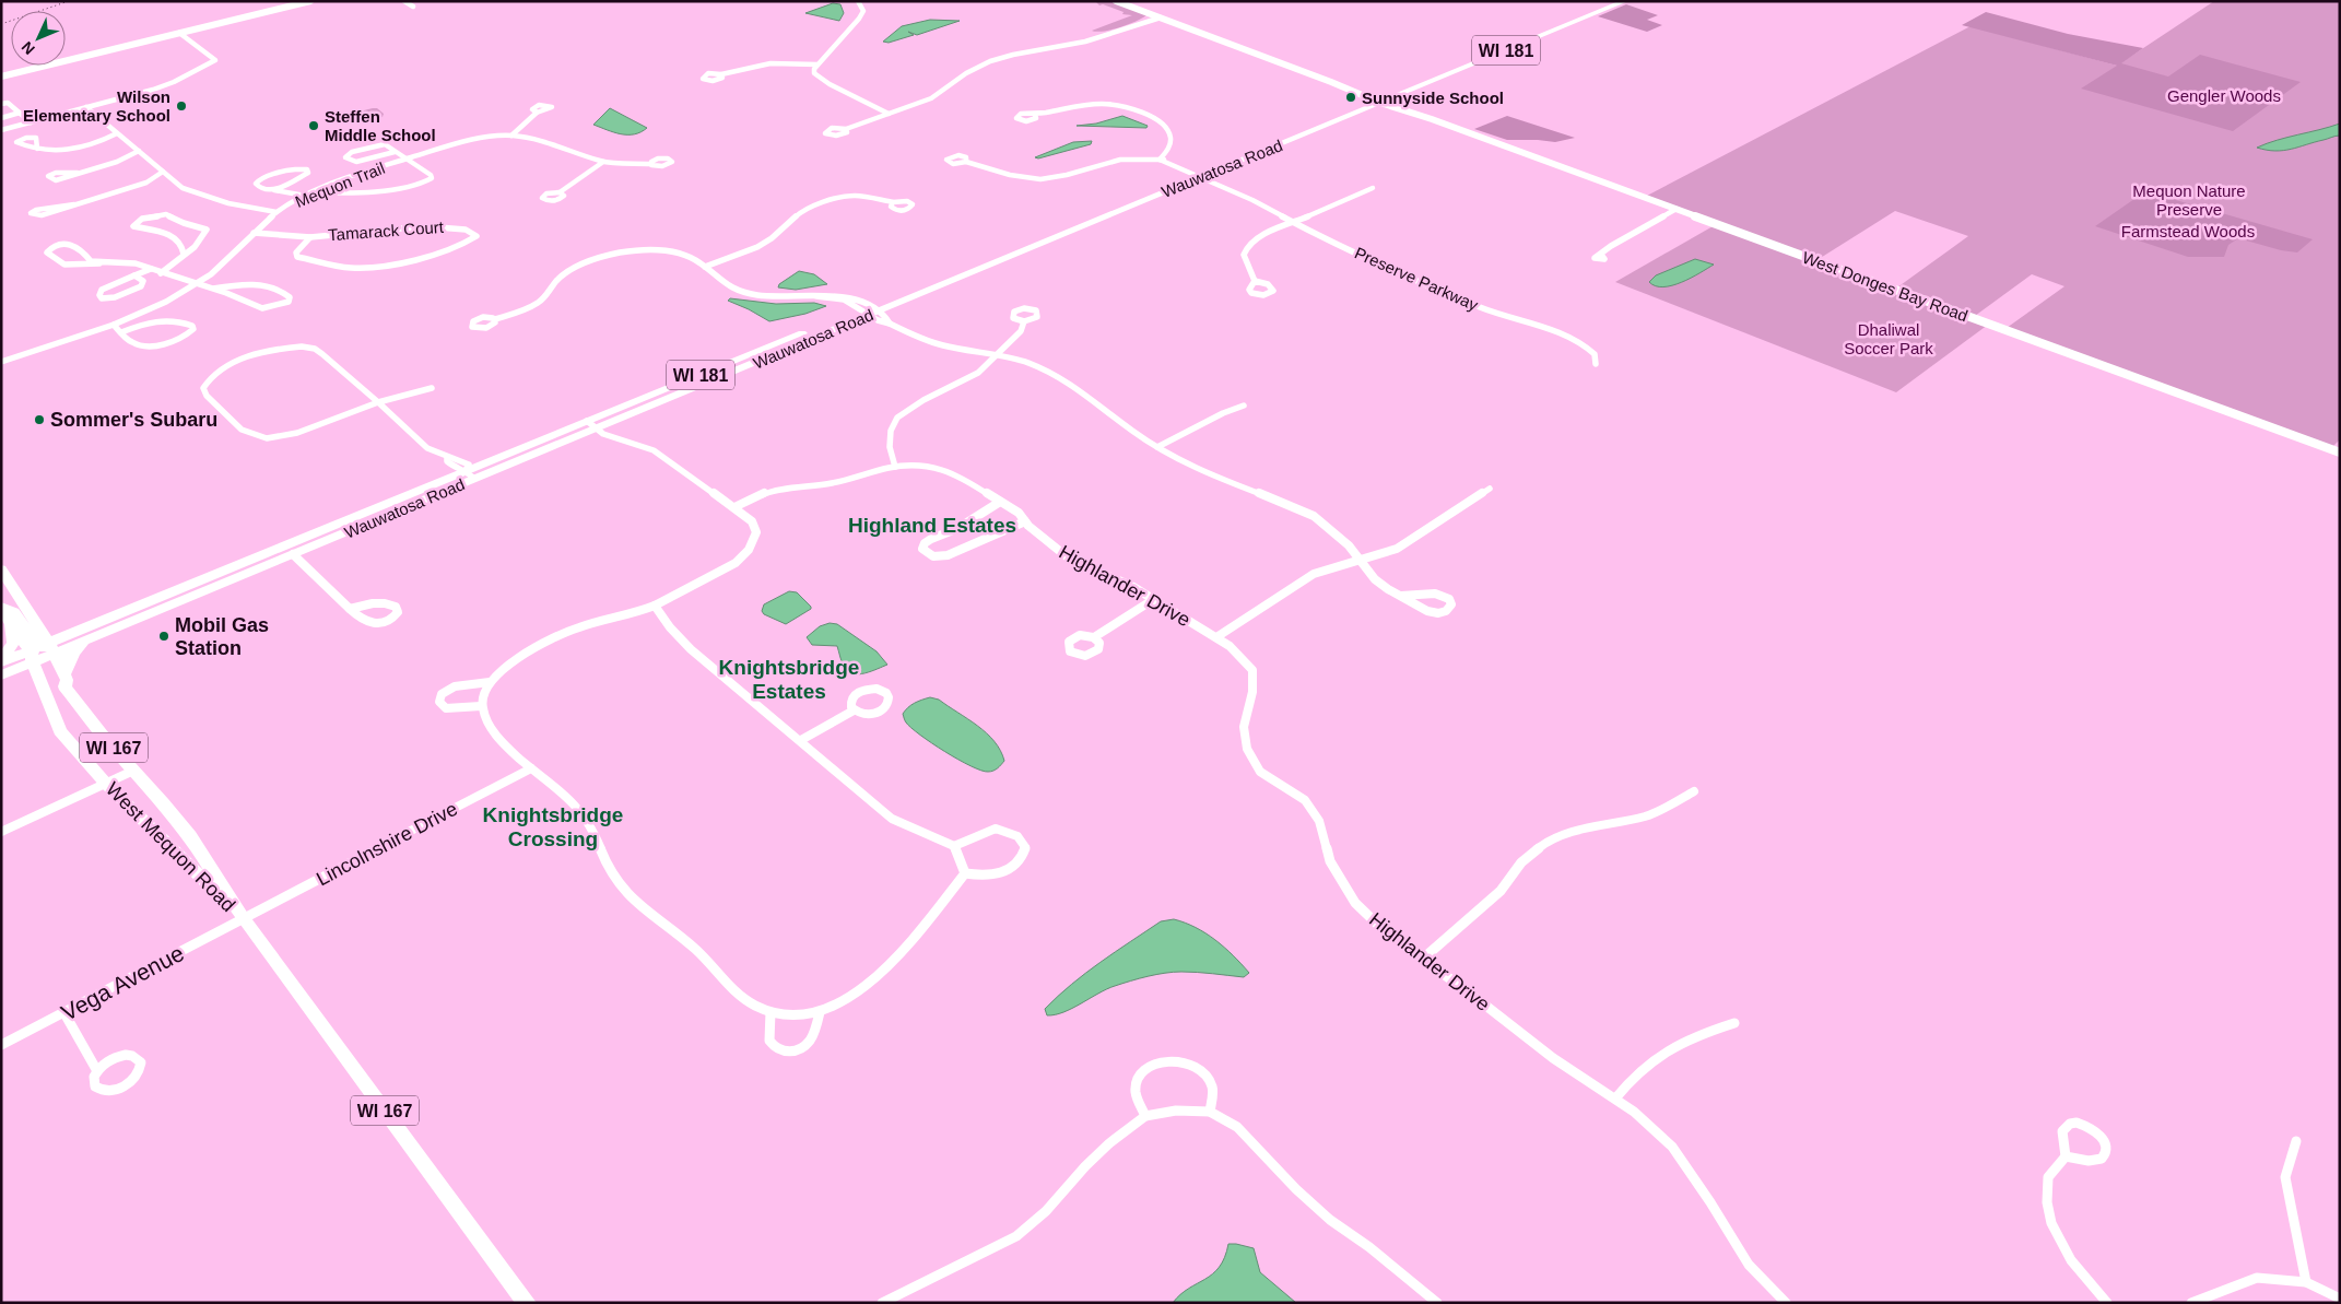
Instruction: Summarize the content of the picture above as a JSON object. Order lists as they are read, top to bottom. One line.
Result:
{"streets":{"main road":["WI 181","Wauwatosa Road","WI 167","West Mequon Road"],"street":["Mequon Trail","Tamarack Court","Preserve Parkway","West Donges Bay Road","Highlander Drive","Lincolnshire Drive","Vega Avenue"]},"crossings":[["WI 181","Wauwatosa Road"],["WI 181","West Donges Bay Road"],["Wauwatosa Road","Preserve Parkway"],["Wauwatosa Road","West Donges Bay Road"],["Wauwatosa Road","West Mequon Road"],["Mequon Trail","Tamarack Court"],["Lincolnshire Drive","West Mequon Road"],["Lincolnshire Drive","Vega Avenue"],["West Mequon Road","Vega Avenue"]],"districts":["Highland Estates","Knightsbridge Estates","Knightsbridge Crossing"],"parks":["Gengler Woods","Mequon Nature Preserve","Farmstead Woods","Dhaliwal Soccer Park"],"places":["Sunnyside School","Wilson Elementary School","Steffen Middle School","Sommer's Subaru","Mobil Gas Station"],"north":"bottom left"}
